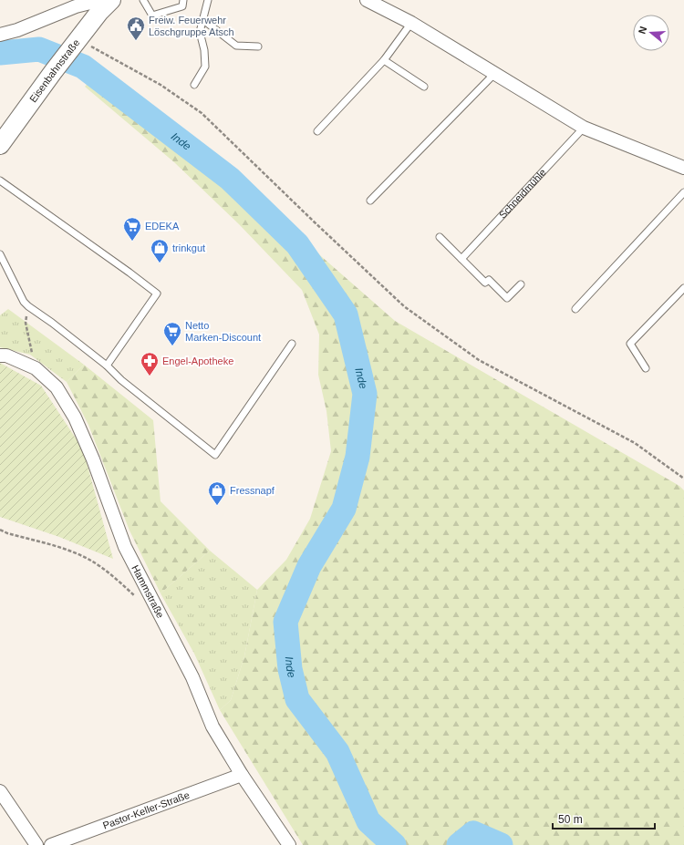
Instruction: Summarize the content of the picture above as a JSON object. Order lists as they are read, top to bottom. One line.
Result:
{"streets":{"main road":["Eisenbahnstraße"],"street":["Hammstraße","Pastor-Keller-Straße"],"lane":["Schneidmühle"]},"crossings":[["Hammstraße","Pastor-Keller-Straße"]],"water":["Inde"],"places":{"public building":["Freiw. Feuerwehr Löschgruppe Atsch"],"supermarket":["EDEKA","Netto Marken-Discount"],"shop":["trinkgut","Fressnapf"],"pharmacy":["Engel-Apotheke"]},"scale_bar":"50 m","north":"left"}
